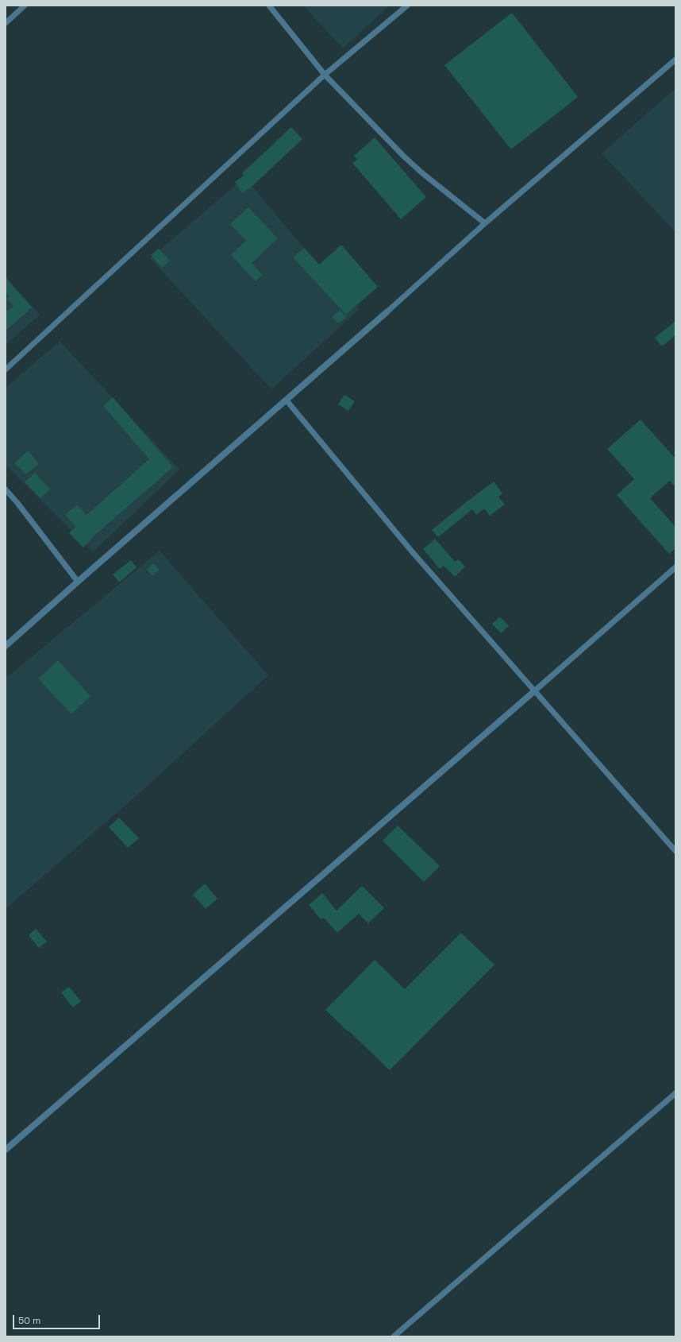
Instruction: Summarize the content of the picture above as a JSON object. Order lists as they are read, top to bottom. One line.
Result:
{"scale_bar":"50 m"}
